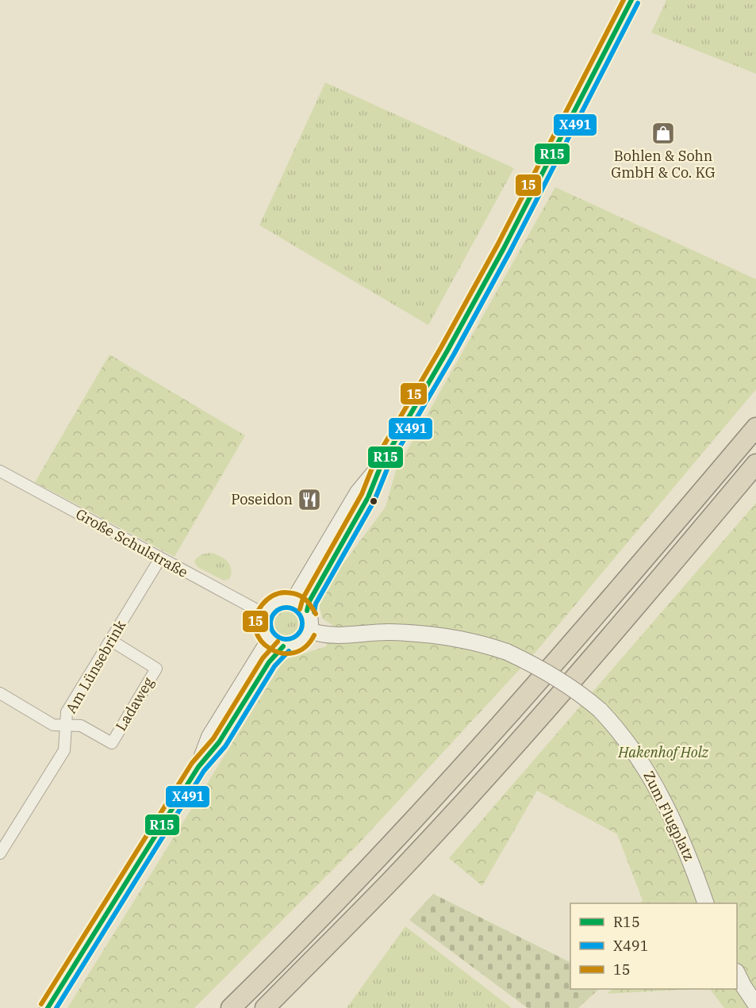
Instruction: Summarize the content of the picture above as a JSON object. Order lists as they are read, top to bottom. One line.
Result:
{"streets":{"street":["Große Schulstraße","Am Lünsebrink","Ladaweg","Zum Flugplatz"]},"crossings":[["Große Schulstraße","Am Lünsebrink"],["Große Schulstraße","Zum Flugplatz"],["Am Lünsebrink","Ladaweg"]],"parks":["Hakenhof Holz"],"places":{"shop":["Bohlen & Sohn GmbH & Co. KG"],"restaurant":["Poseidon"]},"lines":["transit line R15","transit line 15","transit line X491"],"legend":["R15","X491","15"]}
